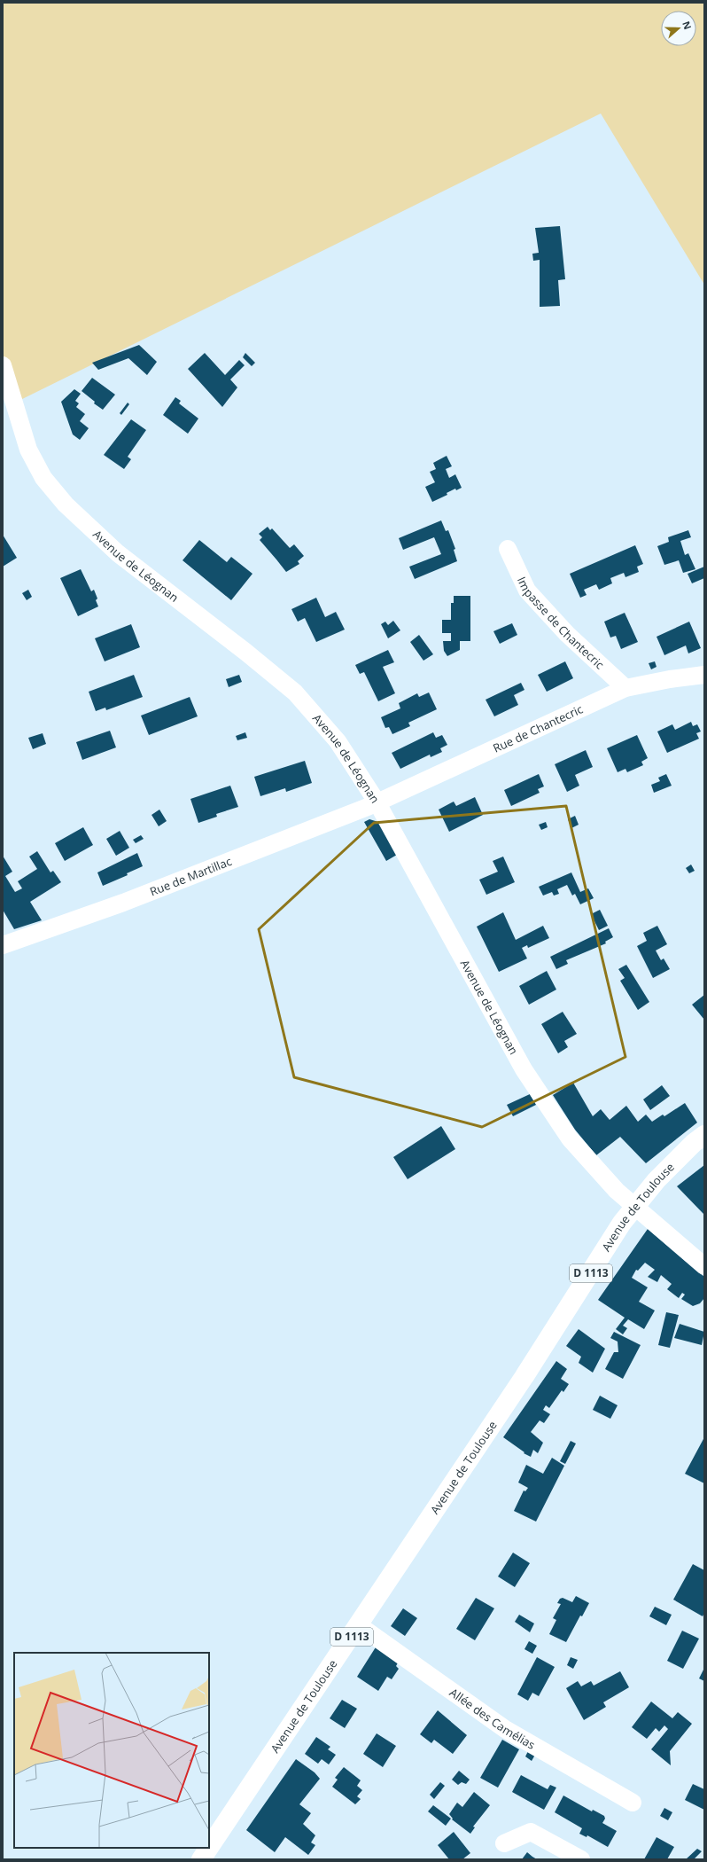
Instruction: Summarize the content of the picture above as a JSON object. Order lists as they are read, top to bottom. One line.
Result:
{"streets":{"main road":["Avenue de Toulouse","D 1113"],"street":["Avenue de Léognan","Impasse de Chantecric","Rue de Chantecric","Rue de Martillac","Allée des Camélias"]},"crossings":[["Avenue de Léognan","Rue de Chantecric"],["Avenue de Léognan","Rue de Martillac"],["Avenue de Léognan","Avenue de Toulouse"],["Impasse de Chantecric","Rue de Chantecric"],["Rue de Chantecric","Rue de Martillac"],["Avenue de Toulouse","Allée des Camélias"]],"north":"right"}
